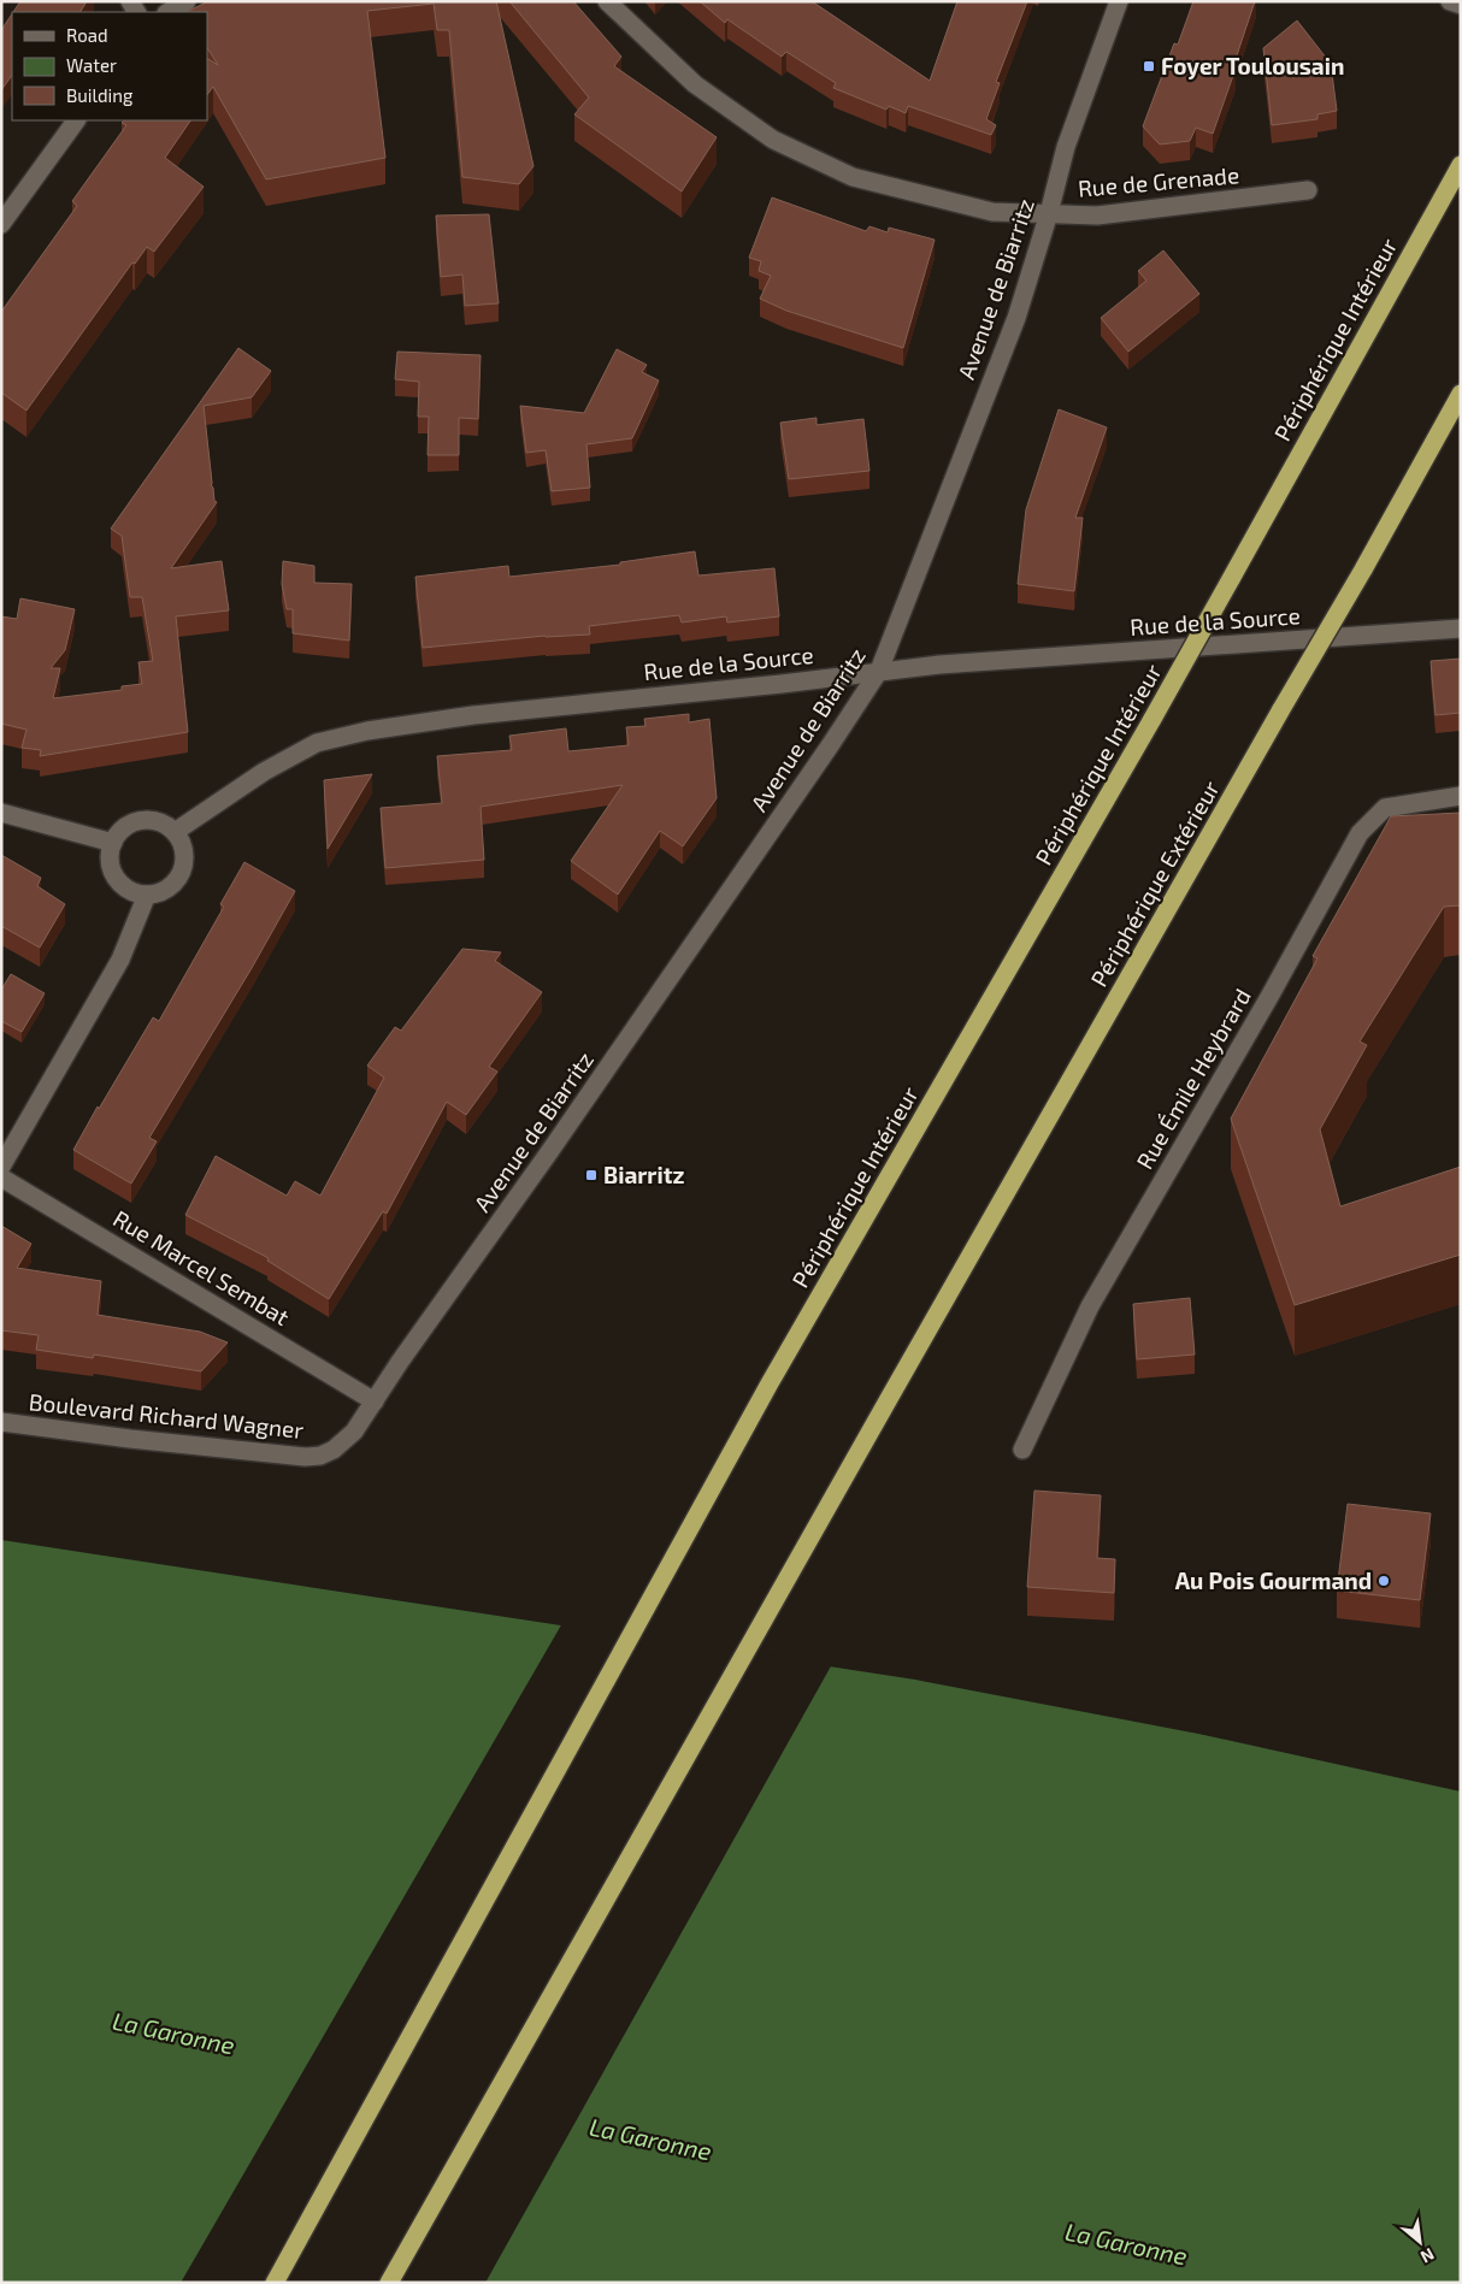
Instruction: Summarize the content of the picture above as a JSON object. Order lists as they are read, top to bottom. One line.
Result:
{"streets":{"highway":["Périphérique Intérieur","Périphérique Extérieur"],"street":["Rue de Grenade","Avenue de Biarritz","Rue de la Source","Rue Émile Heybrard","Rue Marcel Sembat","Boulevard Richard Wagner"]},"crossings":[["Rue de Grenade","Avenue de Biarritz"],["Avenue de Biarritz","Rue de la Source"],["Avenue de Biarritz","Rue Marcel Sembat"],["Avenue de Biarritz","Boulevard Richard Wagner"],["Rue Marcel Sembat","Boulevard Richard Wagner"]],"water":["La Garonne"],"places":{"transit":["Foyer Toulousain","Biarritz"],"other":["Au Pois Gourmand"]},"legend":["Road","Water","Building"],"north":"bottom right"}
